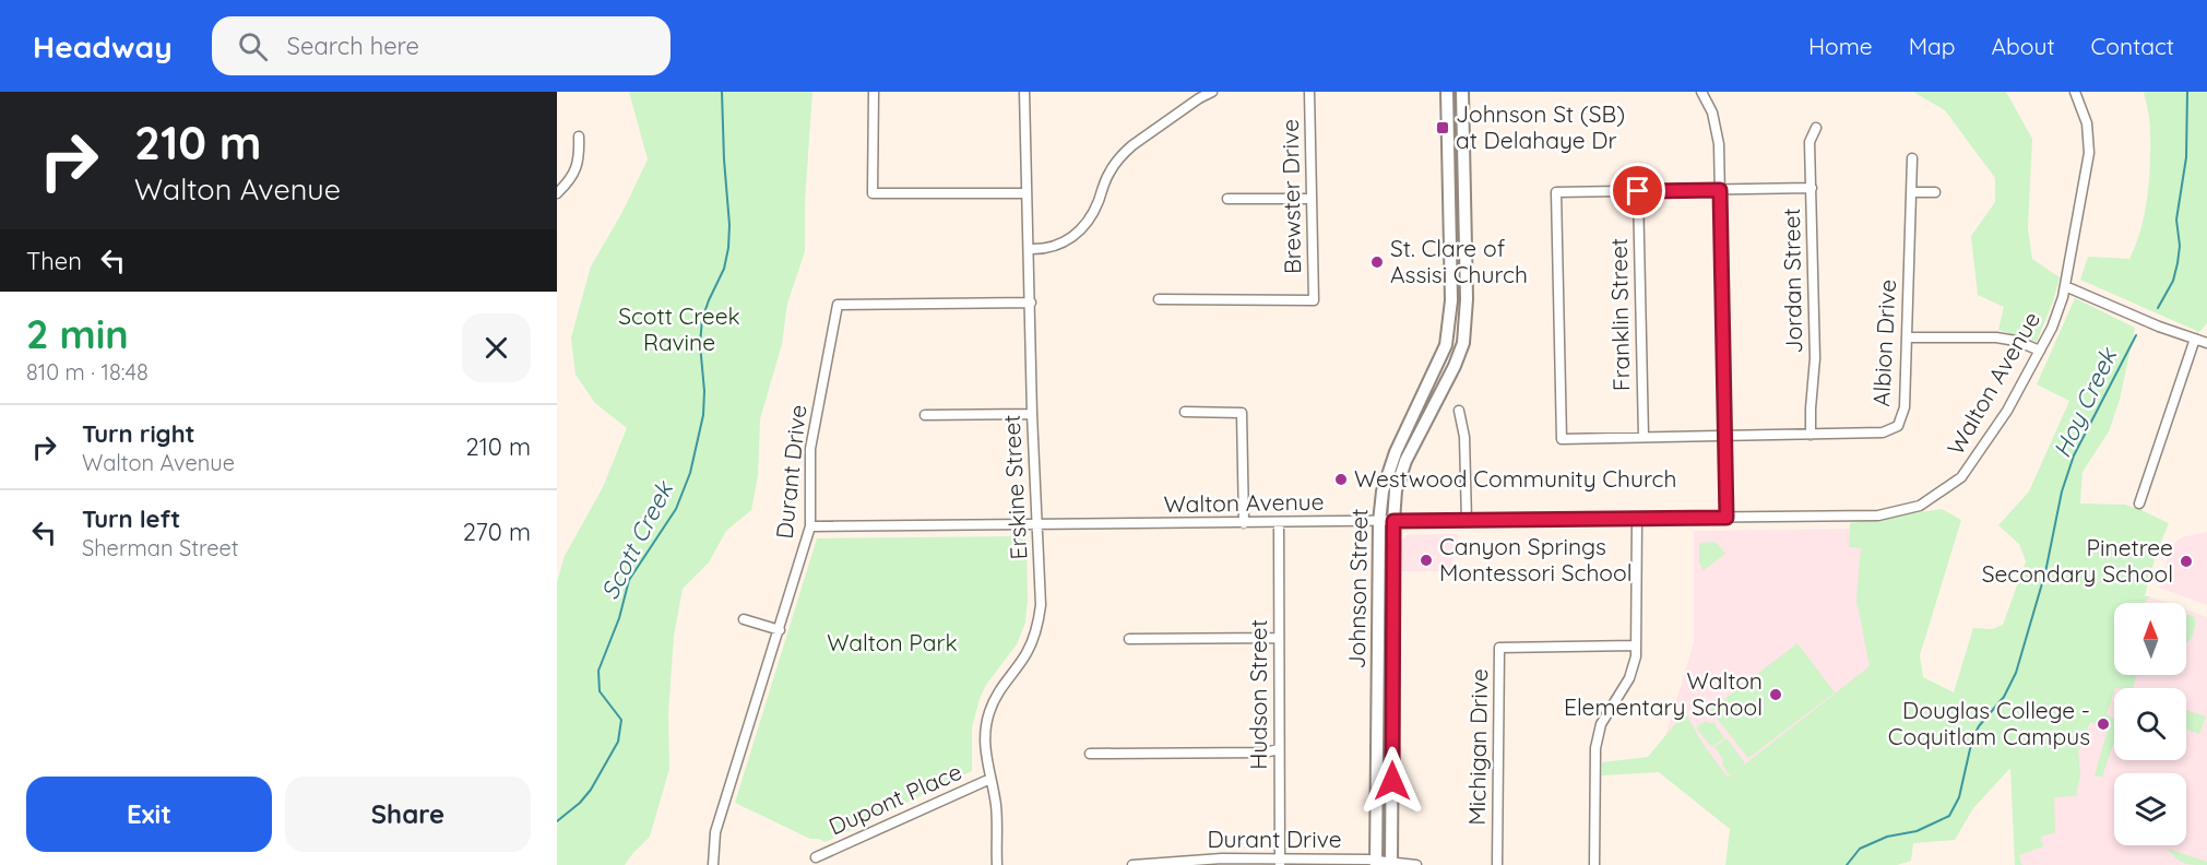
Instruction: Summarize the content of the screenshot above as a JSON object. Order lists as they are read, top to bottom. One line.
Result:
{"streets":{"main road":["Johnson Street"],"street":["Brewster Drive","Jordan Street","Franklin Street","Albion Drive","Walton Avenue","Durant Drive","Erskine Street","Hudson Street","Michigan Drive","Dupont Place"]},"crossings":[["Jordan Street","Albion Drive"],["Franklin Street","Albion Drive"],["Walton Avenue","Durant Drive"],["Walton Avenue","Erskine Street"],["Walton Avenue","Johnson Street"],["Walton Avenue","Hudson Street"],["Durant Drive","Erskine Street"],["Durant Drive","Johnson Street"],["Durant Drive","Hudson Street"],["Erskine Street","Dupont Place"]],"water":["Hoy Creek","Scott Creek"],"parks":["Scott Creek Ravine","Walton Park"],"places":{"transit":["Johnson St (SB) at Delahaye Dr"],"other":["St. Clare of Assisi Church","Westwood Community Church","Canyon Springs Montessori School","Pinetree Secondary School","Walton Elementary School","Douglas College - Coquitlam Campus"]},"north":"top","page":{"header":"Headway","search":"Search here","nav":["Home","Map","About","Contact"],"turn":["210 m","Walton Avenue"],"then":"Then","heading":["2 min","810 m · 18:48"],"list":[{"name":"Turn right","note":"Walton Avenue","value":"210 m"},{"name":"Turn left","note":"Sherman Street","value":"270 m"}],"buttons":["Exit","Share"]}}
